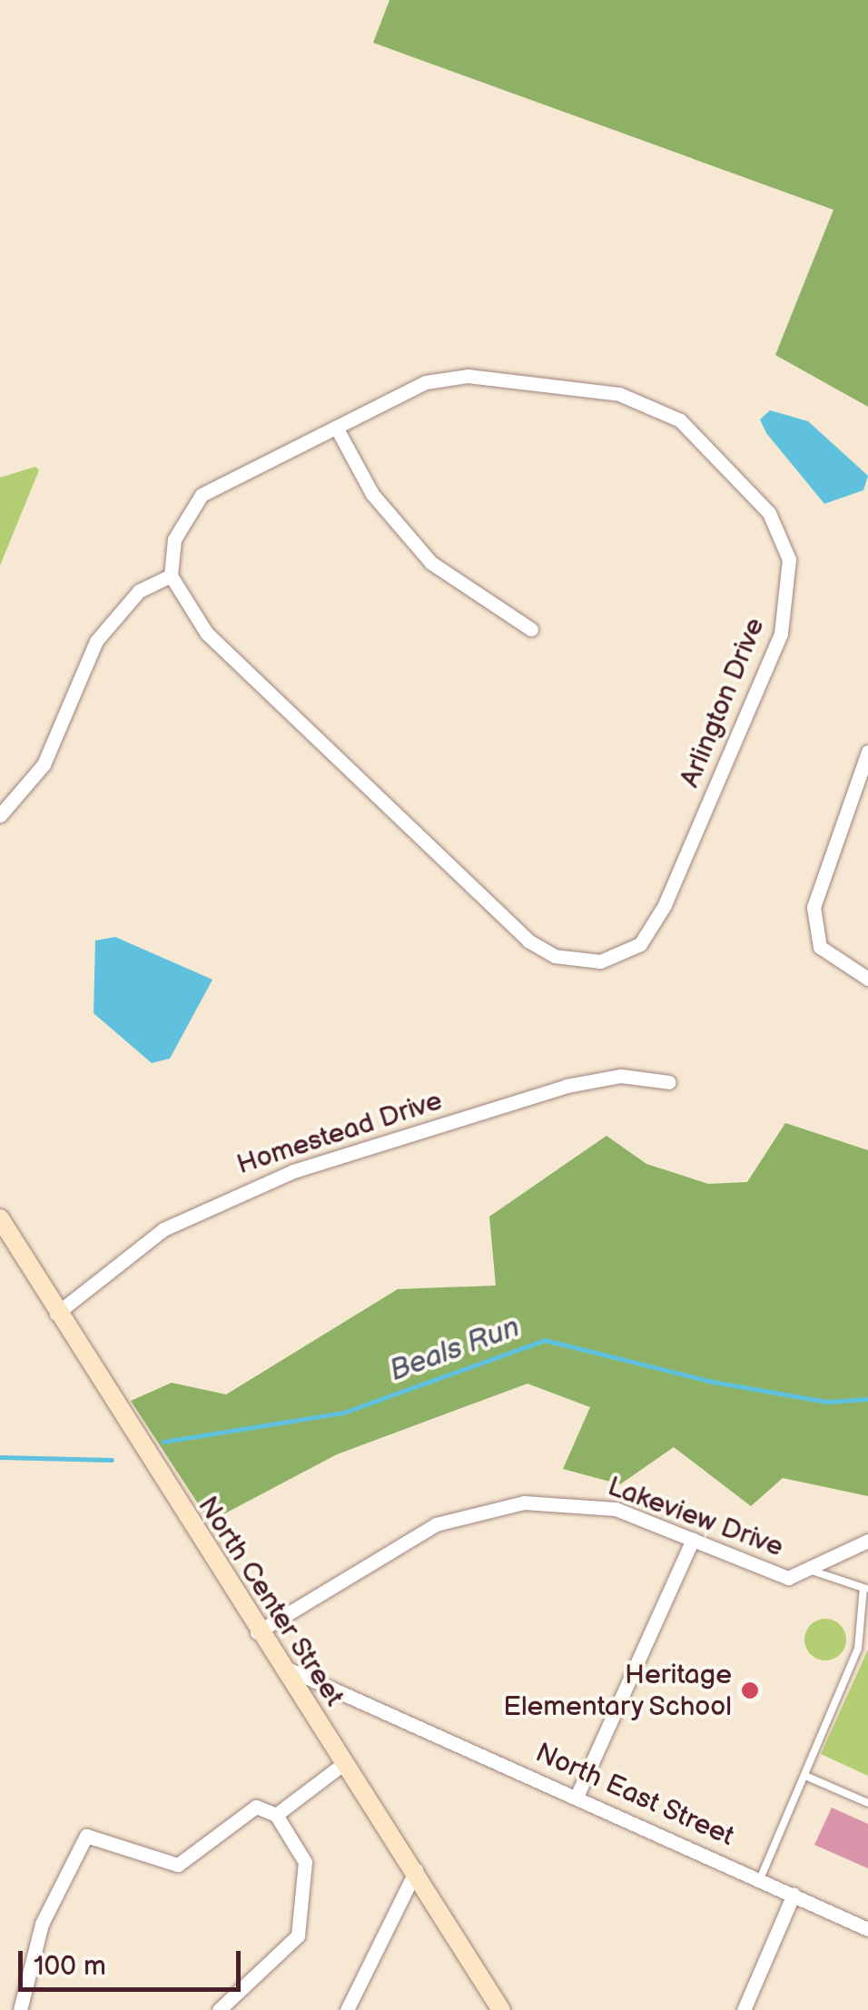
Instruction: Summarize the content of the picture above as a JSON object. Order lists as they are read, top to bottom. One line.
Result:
{"streets":{"main road":["North Center Street"],"street":["Arlington Drive","Homestead Drive","Lakeview Drive","North East Street"]},"crossings":[["Homestead Drive","North Center Street"],["Lakeview Drive","North Center Street"],["North Center Street","North East Street"]],"water":["Beals Run"],"places":["Heritage Elementary School"],"scale_bar":"100 m"}
